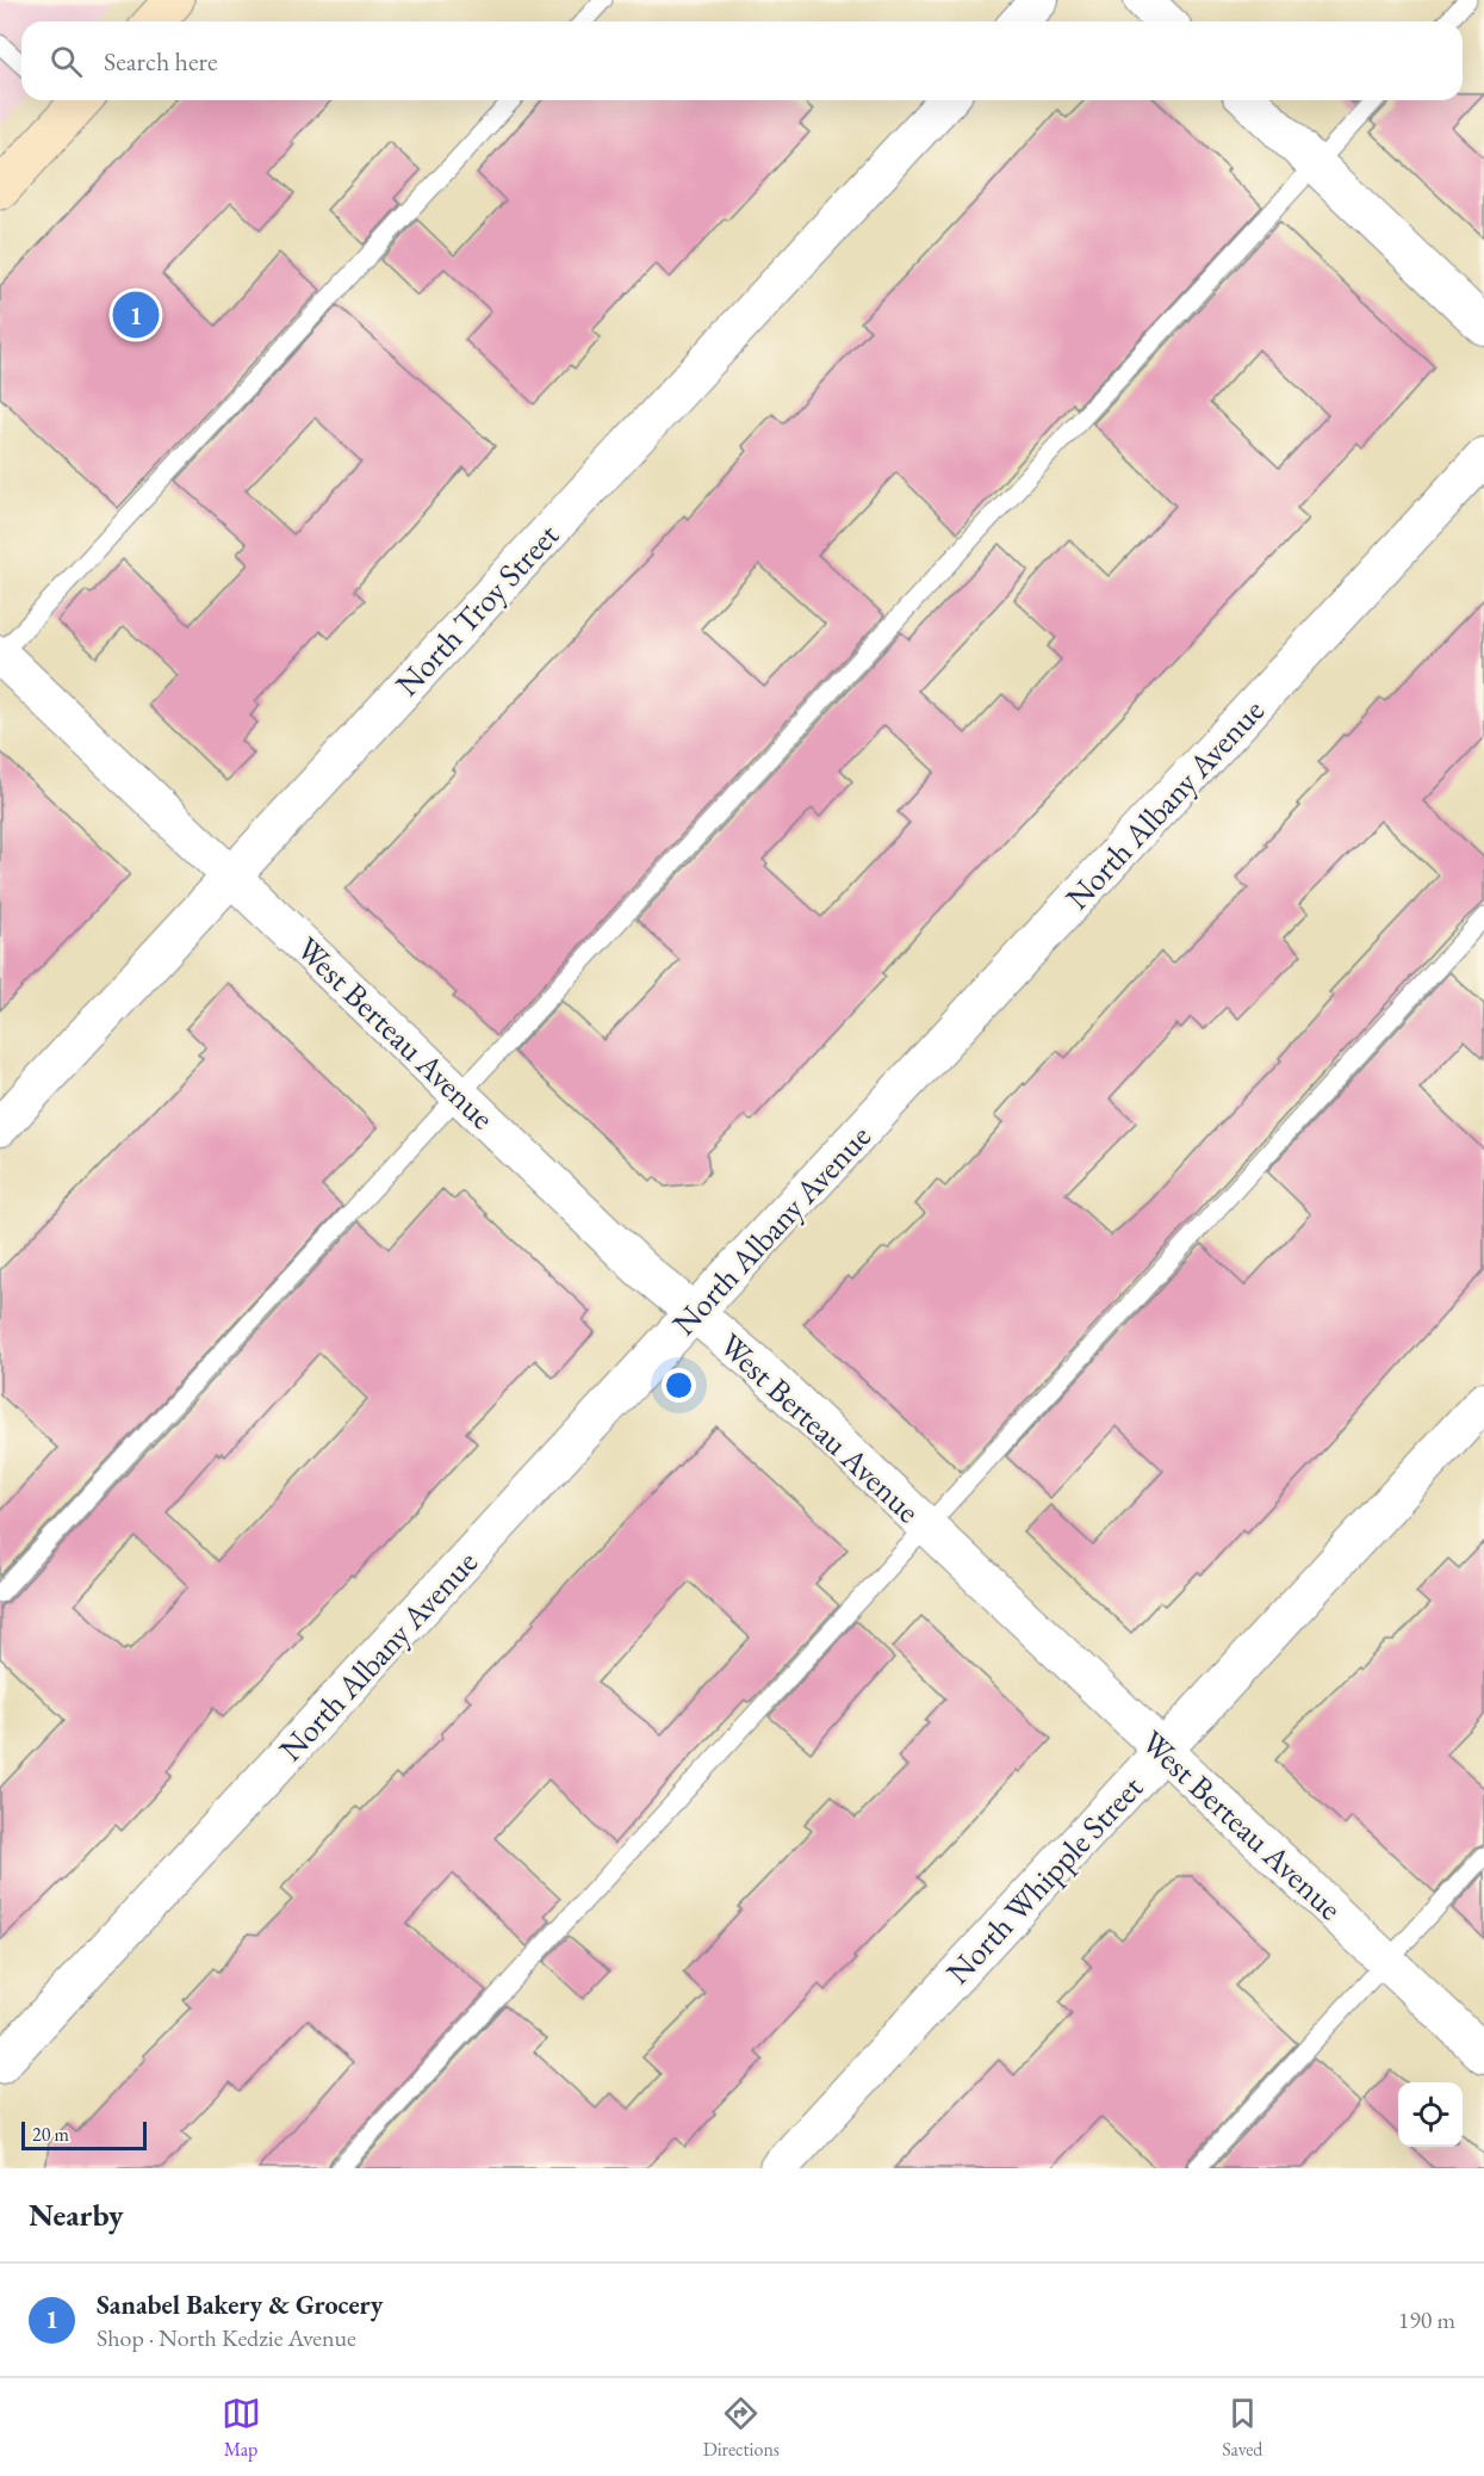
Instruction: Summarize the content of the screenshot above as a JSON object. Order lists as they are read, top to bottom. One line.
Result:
{"streets":{"street":["North Troy Street","North Albany Avenue","West Berteau Avenue","North Whipple Street"]},"crossings":[["North Troy Street","West Berteau Avenue"],["North Albany Avenue","West Berteau Avenue"],["West Berteau Avenue","North Whipple Street"]],"scale_bar":"20 m","page":{"search":"Search here","pins":"1","scale":"20 m","heading":"Nearby","list":[{"mark":"1","name":"Sanabel Bakery & Grocery","note":"Shop · North Kedzie Avenue","value":"190 m"}],"nav":["Map","Directions","Saved"]}}
